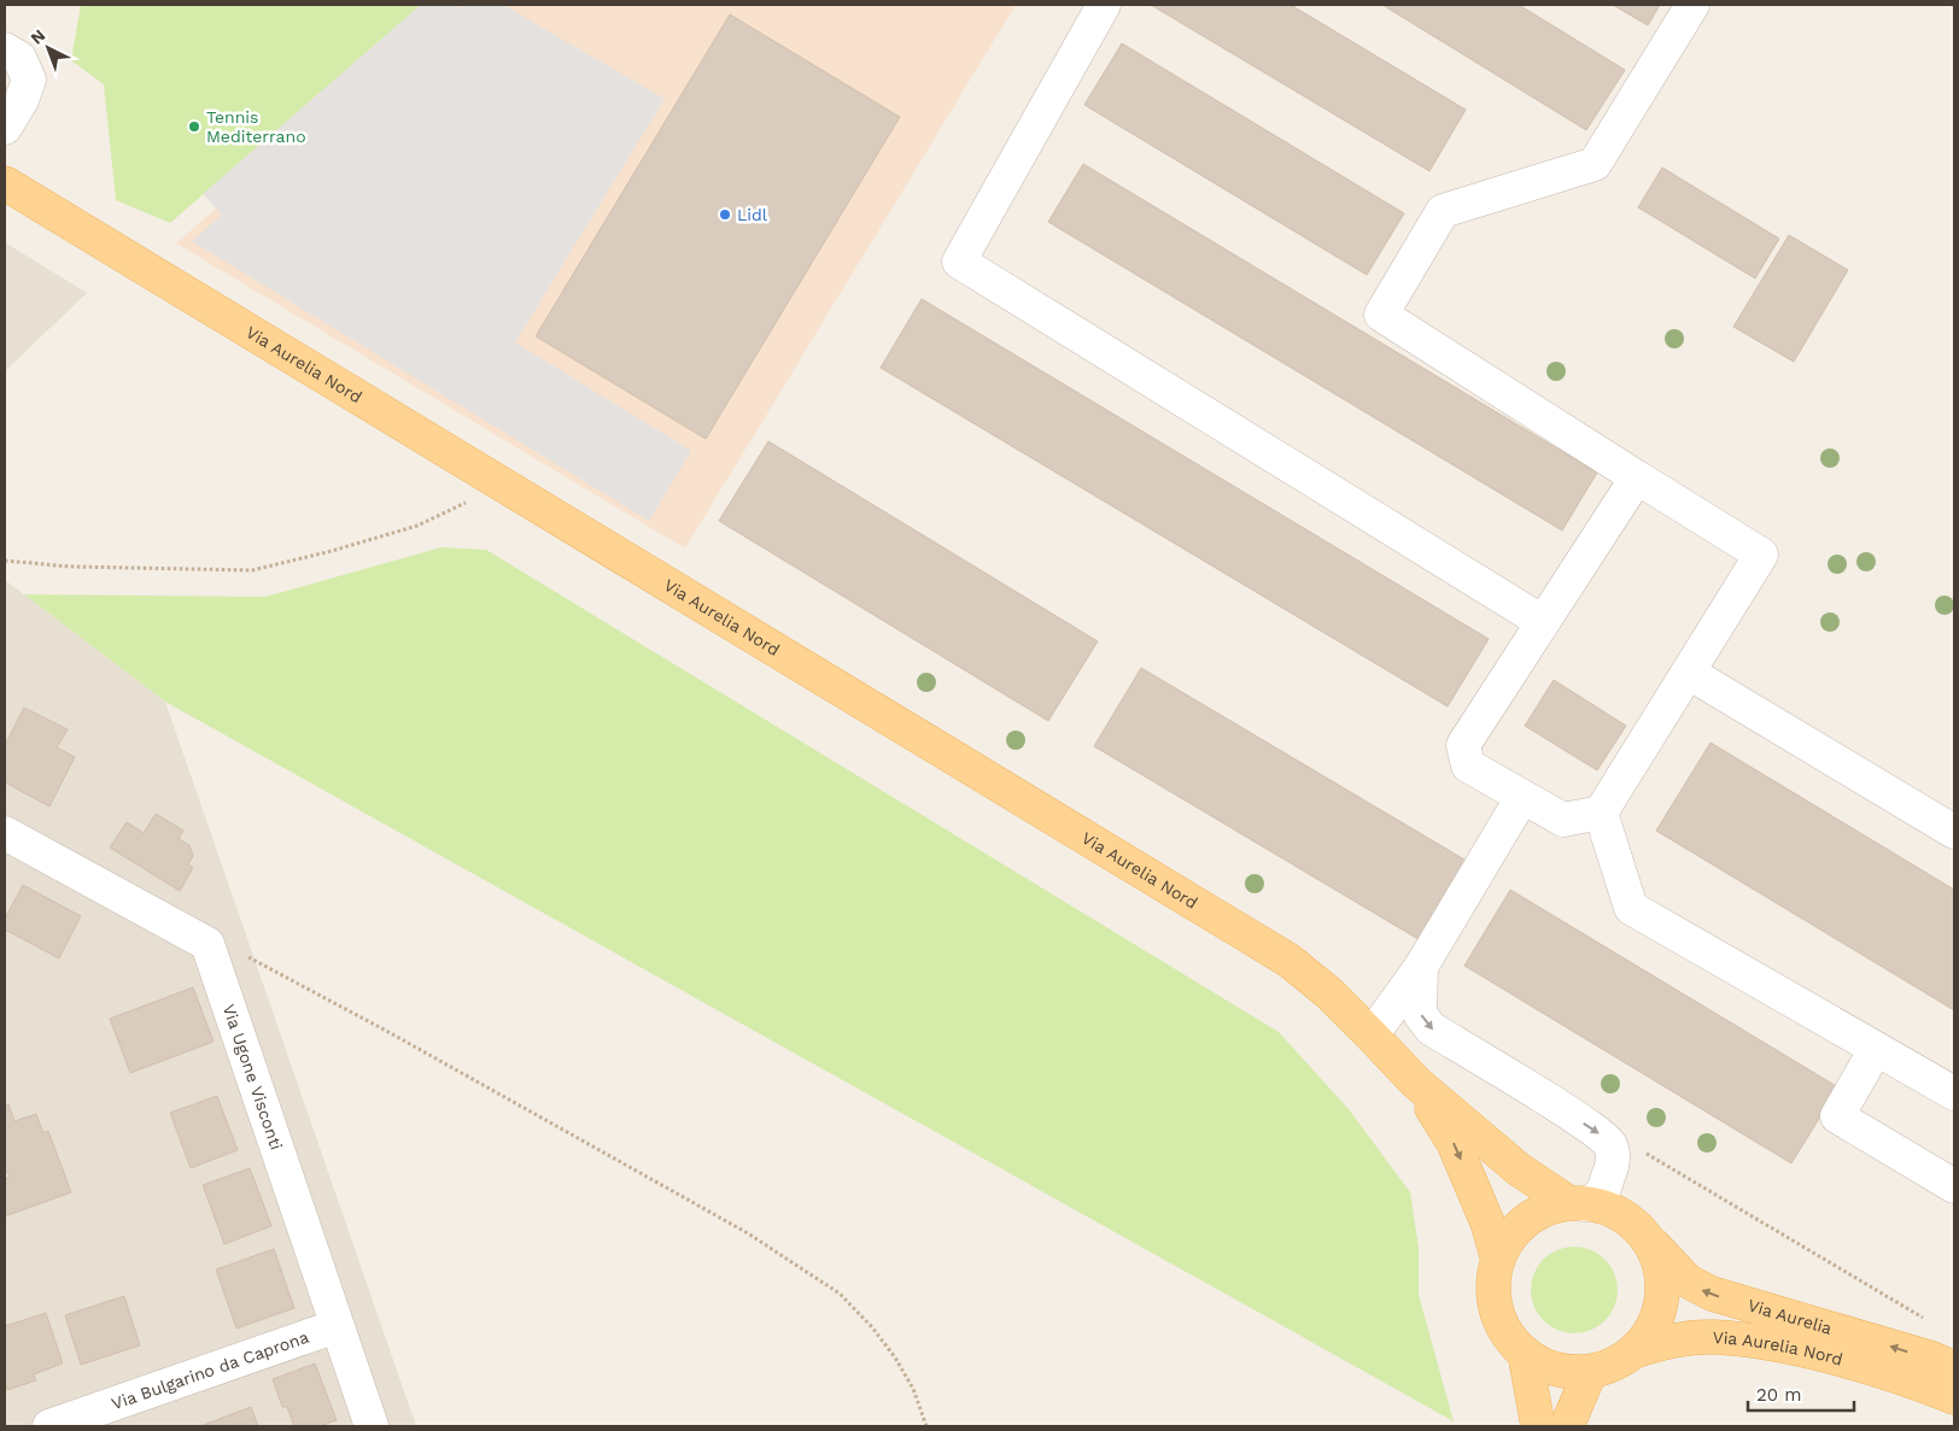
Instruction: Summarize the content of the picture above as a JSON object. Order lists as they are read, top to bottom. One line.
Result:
{"streets":{"main road":["Via Aurelia Nord","Via Aurelia"],"street":["Via Ugone Visconti","Via Bulgarino da Caprona"]},"crossings":[["Via Aurelia Nord","Via Aurelia"],["Via Ugone Visconti","Via Bulgarino da Caprona"]],"one_way":["Via Aurelia"],"places":["Tennis Mediterrano","Lidl"],"scale_bar":"20 m","north":"top left"}
